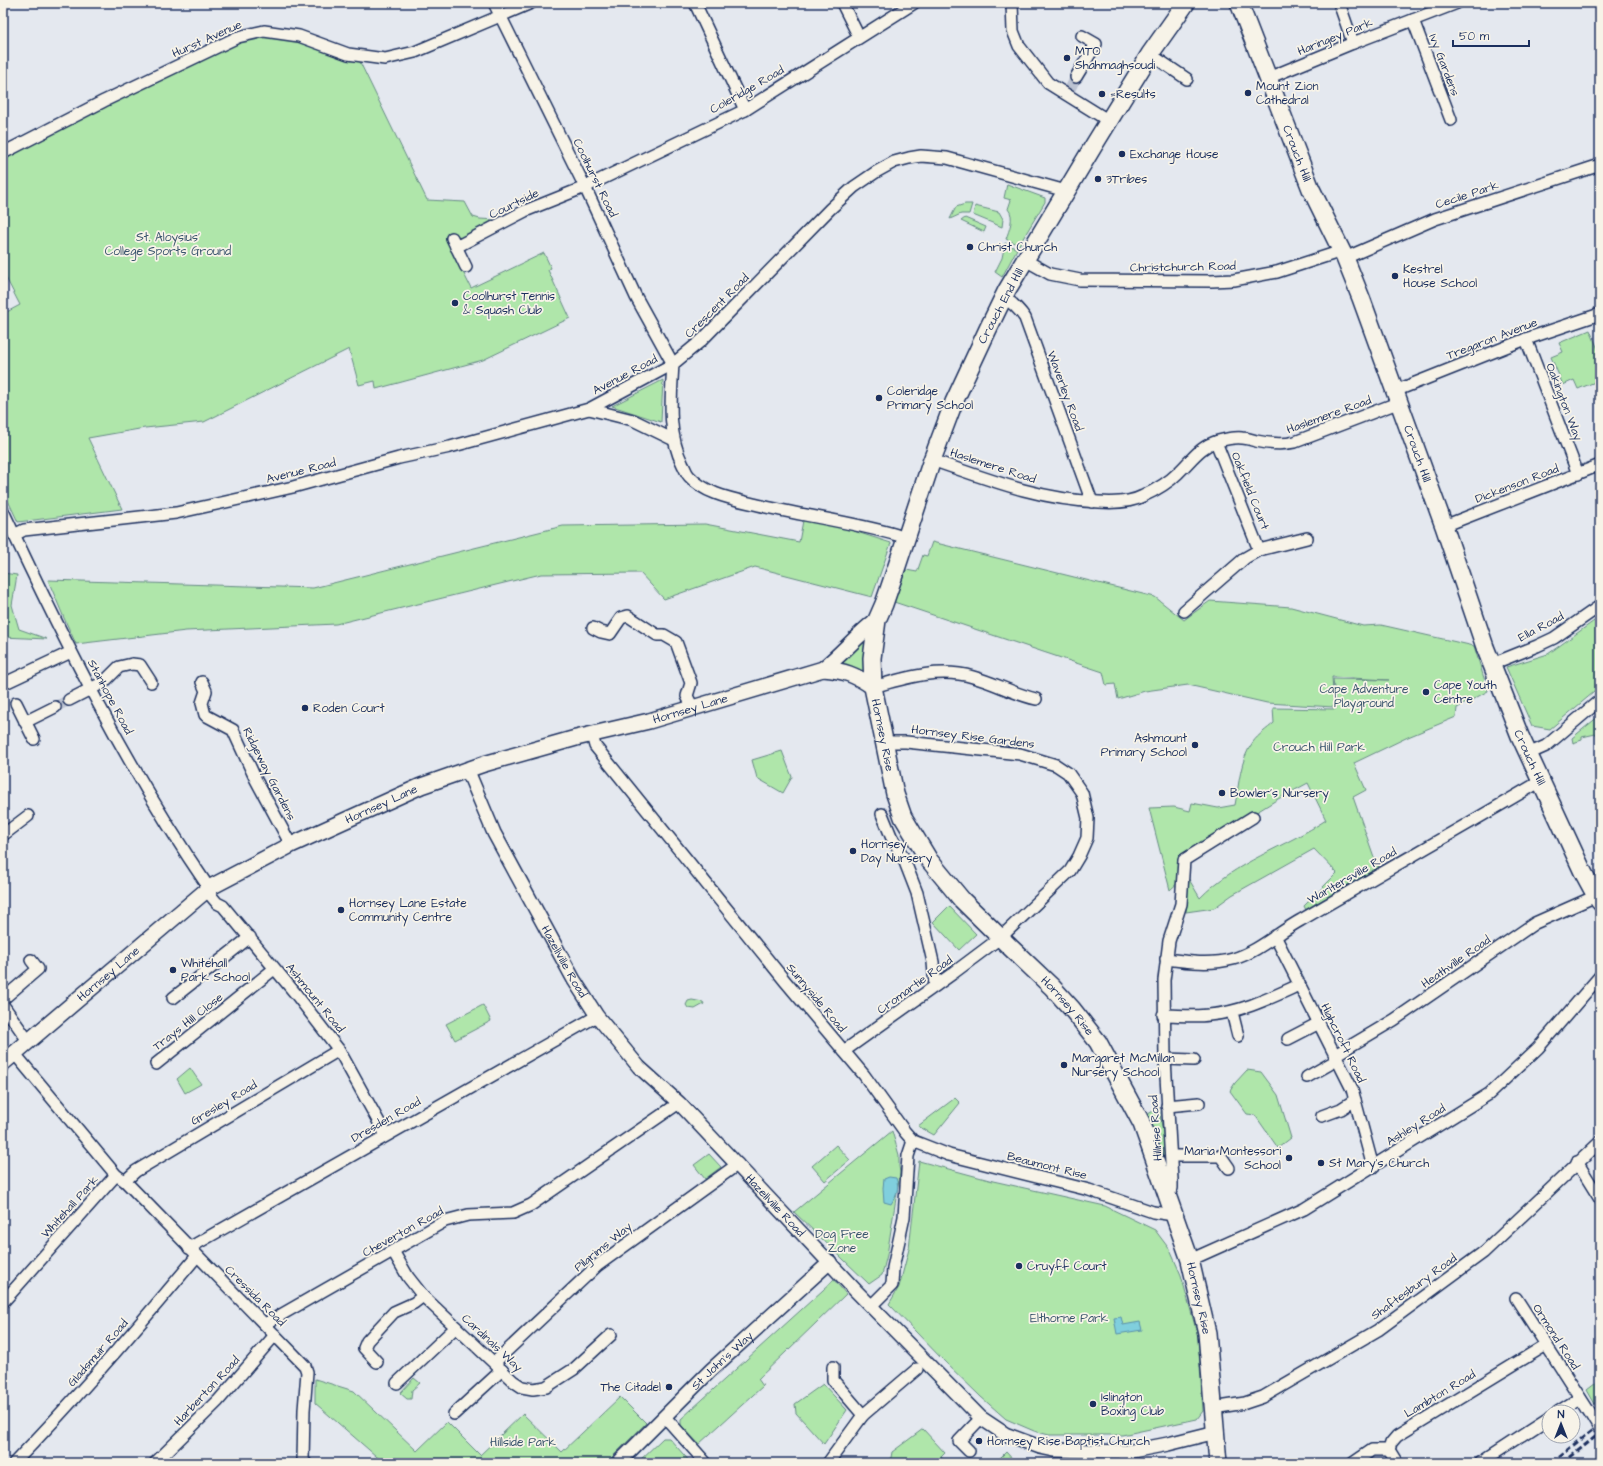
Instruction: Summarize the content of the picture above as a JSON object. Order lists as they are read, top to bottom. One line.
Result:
{"streets":{"main road":["Crouch Hill","Crouch End Hill","Hornsey Lane","Hornsey Rise"],"street":["Haringey Park","Hurst Avenue","Ivy Gardens","Coleridge Road","Coolhurst Road","Cecile Park","Courtside","Christchurch Road","Crescent Road","Tregaron Avenue","Avenue Road","Waverley Road","Oakington Way","Haslemere Road","Dickenson Road","Oakfield Court","Ella Road","Stanhope Road","Hornsey Rise Gardens","Ridgeway Gardens","Warltersville Road","Hazellville Road","Heathville Road","Cromartie Road","Ashmount Road","Sunnyside Road","Trays Hill Close","Highcroft Road","Gresley Road","Dresden Road","Ashley Road","Hillrise Road","Beaumont Rise","Whitehall Park","Cheverton Road","Pilgrims Way","Shaftesbury Road","Cressida Road","Ormond Road","Cardinals Way","Gladsmuir Road","St John's Way","Harberton Road","Lambton Road"]},"crossings":[["Haringey Park","Ivy Gardens"],["Haringey Park","Crouch Hill"],["Hurst Avenue","Coolhurst Road"],["Coleridge Road","Coolhurst Road"],["Coleridge Road","Courtside"],["Crouch Hill","Cecile Park"],["Crouch Hill","Christchurch Road"],["Crouch Hill","Tregaron Avenue"],["Crouch Hill","Haslemere Road"],["Crouch Hill","Dickenson Road"],["Crouch Hill","Ella Road"],["Crouch Hill","Warltersville Road"],["Crouch Hill","Heathville Road"],["Coolhurst Road","Courtside"],["Coolhurst Road","Crescent Road"],["Coolhurst Road","Avenue Road"],["Cecile Park","Christchurch Road"],["Christchurch Road","Crouch End Hill"],["Crescent Road","Crouch End Hill"],["Crescent Road","Avenue Road"],["Crouch End Hill","Waverley Road"],["Crouch End Hill","Haslemere Road"],["Crouch End Hill","Hornsey Lane"],["Crouch End Hill","Hornsey Rise"],["Tregaron Avenue","Oakington Way"],["Tregaron Avenue","Haslemere Road"],["Avenue Road","Stanhope Road"],["Waverley Road","Haslemere Road"],["Oakington Way","Dickenson Road"],["Haslemere Road","Oakfield Court"],["Stanhope Road","Hornsey Lane"],["Stanhope Road","Ashmount Road"],["Hornsey Lane","Hornsey Rise"],["Hornsey Lane","Ridgeway Gardens"],["Hornsey Lane","Hazellville Road"],["Hornsey Lane","Ashmount Road"],["Hornsey Lane","Sunnyside Road"],["Hornsey Lane","Whitehall Park"],["Hornsey Rise","Hornsey Rise Gardens"],["Hornsey Rise","Hazellville Road"],["Hornsey Rise","Cromartie Road"],["Hornsey Rise","Ashley Road"],["Hornsey Rise","Hillrise Road"],["Hornsey Rise","Beaumont Rise"],["Hornsey Rise","Shaftesbury Road"],["Hornsey Rise Gardens","Cromartie Road"],["Warltersville Road","Highcroft Road"],["Warltersville Road","Hillrise Road"],["Hazellville Road","Dresden Road"],["Hazellville Road","Cheverton Road"],["Hazellville Road","Pilgrims Way"],["Hazellville Road","St John's Way"],["Heathville Road","Highcroft Road"],["Cromartie Road","Sunnyside Road"],["Ashmount Road","Trays Hill Close"],["Ashmount Road","Gresley Road"],["Ashmount Road","Dresden Road"],["Sunnyside Road","Beaumont Rise"],["Highcroft Road","Ashley Road"],["Gresley Road","Whitehall Park"],["Gresley Road","Cressida Road"],["Dresden Road","Cressida Road"],["Dresden Road","Gladsmuir Road"],["Whitehall Park","Cressida Road"],["Cheverton Road","Cressida Road"],["Cheverton Road","Cardinals Way"],["Pilgrims Way","Cardinals Way"],["Cressida Road","Gladsmuir Road"],["Cressida Road","Harberton Road"],["Ormond Road","Lambton Road"]],"parks":["St. Aloysius' College Sports Ground","Cape Adventure Playground","Crouch Hill Park","Dog Free Zone","Elthorne Park","Hillside Park"],"places":["MTO Shahmaghsoudi","Mount Zion Cathedral","=Results","Exchange House","3Tribes","Christ Church","Kestrel House School","Coolhurst Tennis & Squash Club","Coleridge Primary School","Cape Youth Centre","Roden Court","Ashmount Primary School","Bowler's Nursery","Hornsey Day Nursery","Hornsey Lane Estate Community Centre","Whitehall Park School","Margaret McMillan Nursery School","Maria Montessori School","St Mary's Church","Cruyff Court","The Citadel","Islington Boxing Club","Hornsey Rise Baptist Church"],"scale_bar":"50 m","north":"top"}
